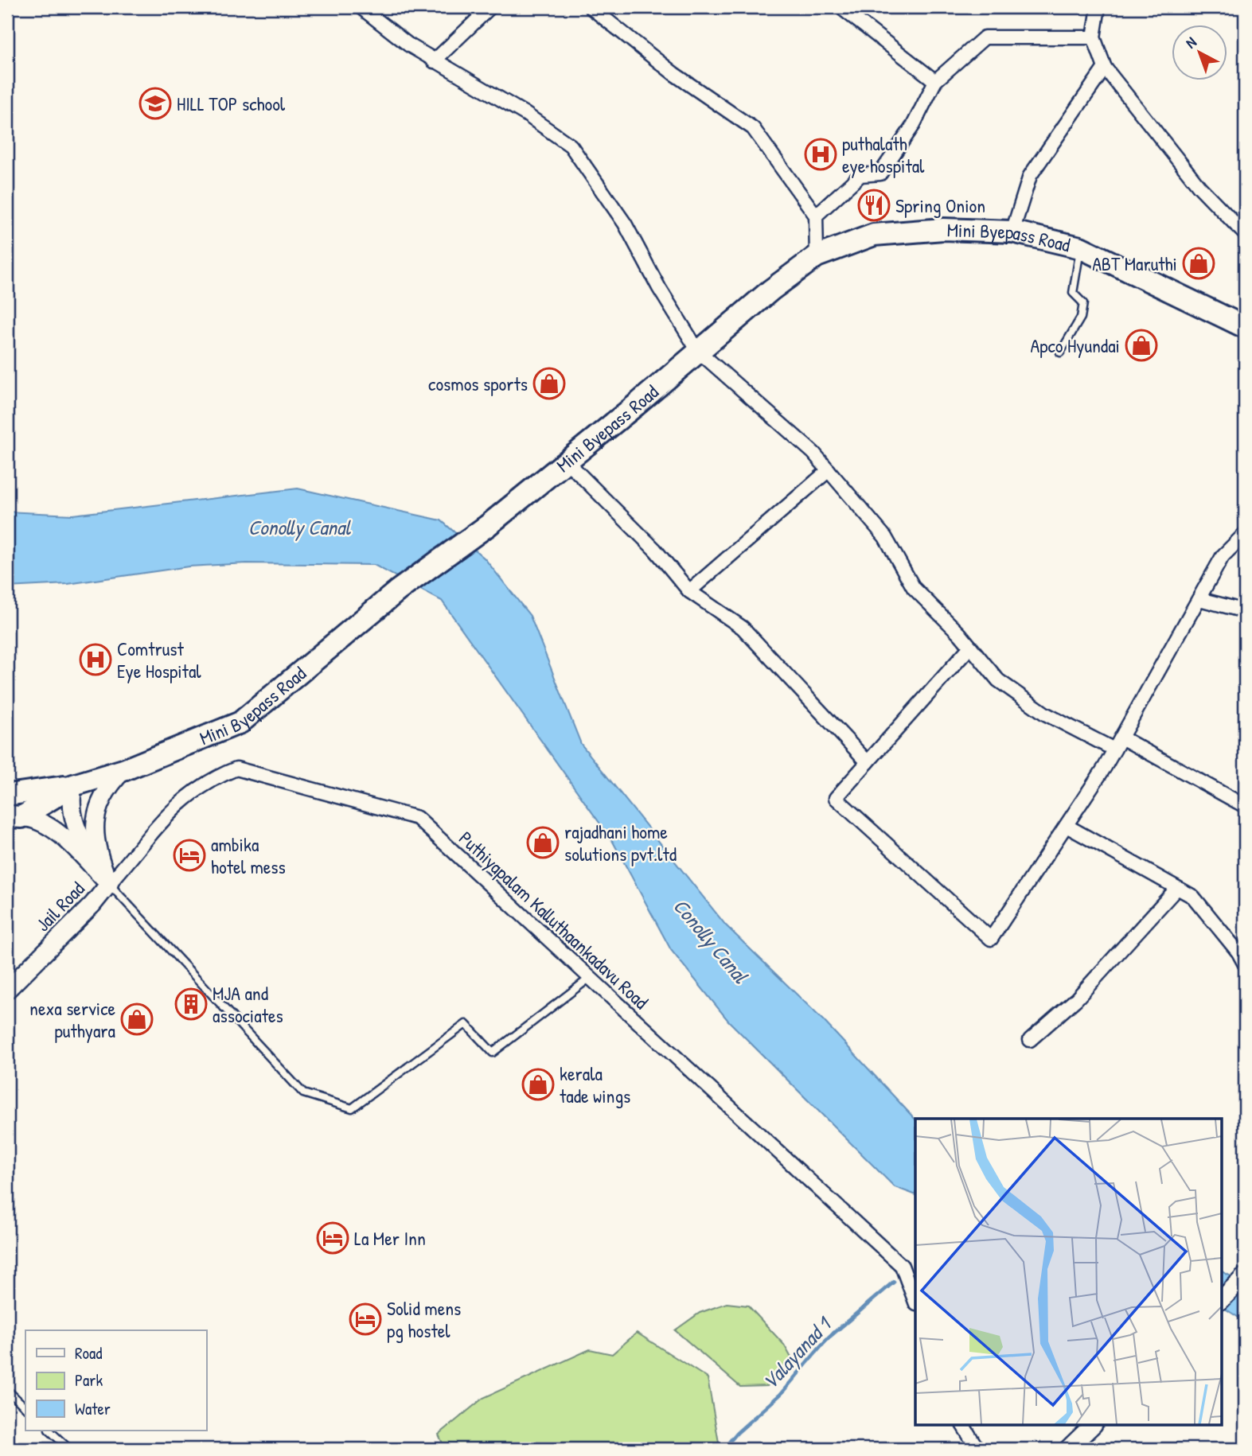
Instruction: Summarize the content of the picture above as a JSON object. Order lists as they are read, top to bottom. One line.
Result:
{"streets":{"main road":["Mini Byepass Road"],"street":["Jail Road","Puthiyapalam Kalluthaankadavu Road"]},"crossings":[["Mini Byepass Road","Jail Road"],["Jail Road","Puthiyapalam Kalluthaankadavu Road"]],"water":["Conolly Canal","Valayanad 1"],"places":{"school or university":["HILL TOP school"],"hospital":["puthalath eye hospital","Comtrust Eye Hospital"],"restaurant":["Spring Onion"],"shop":["ABT Maruthi","Apco Hyundai","cosmos sports","rajadhani home solutions pvt.ltd","nexa service puthyara","kerala tade wings"],"hotel":["ambika hotel mess","La Mer Inn","Solid mens pg hostel"],"building":["MJA and associates"]},"legend":["Road","Park","Water"],"north":"top left"}
